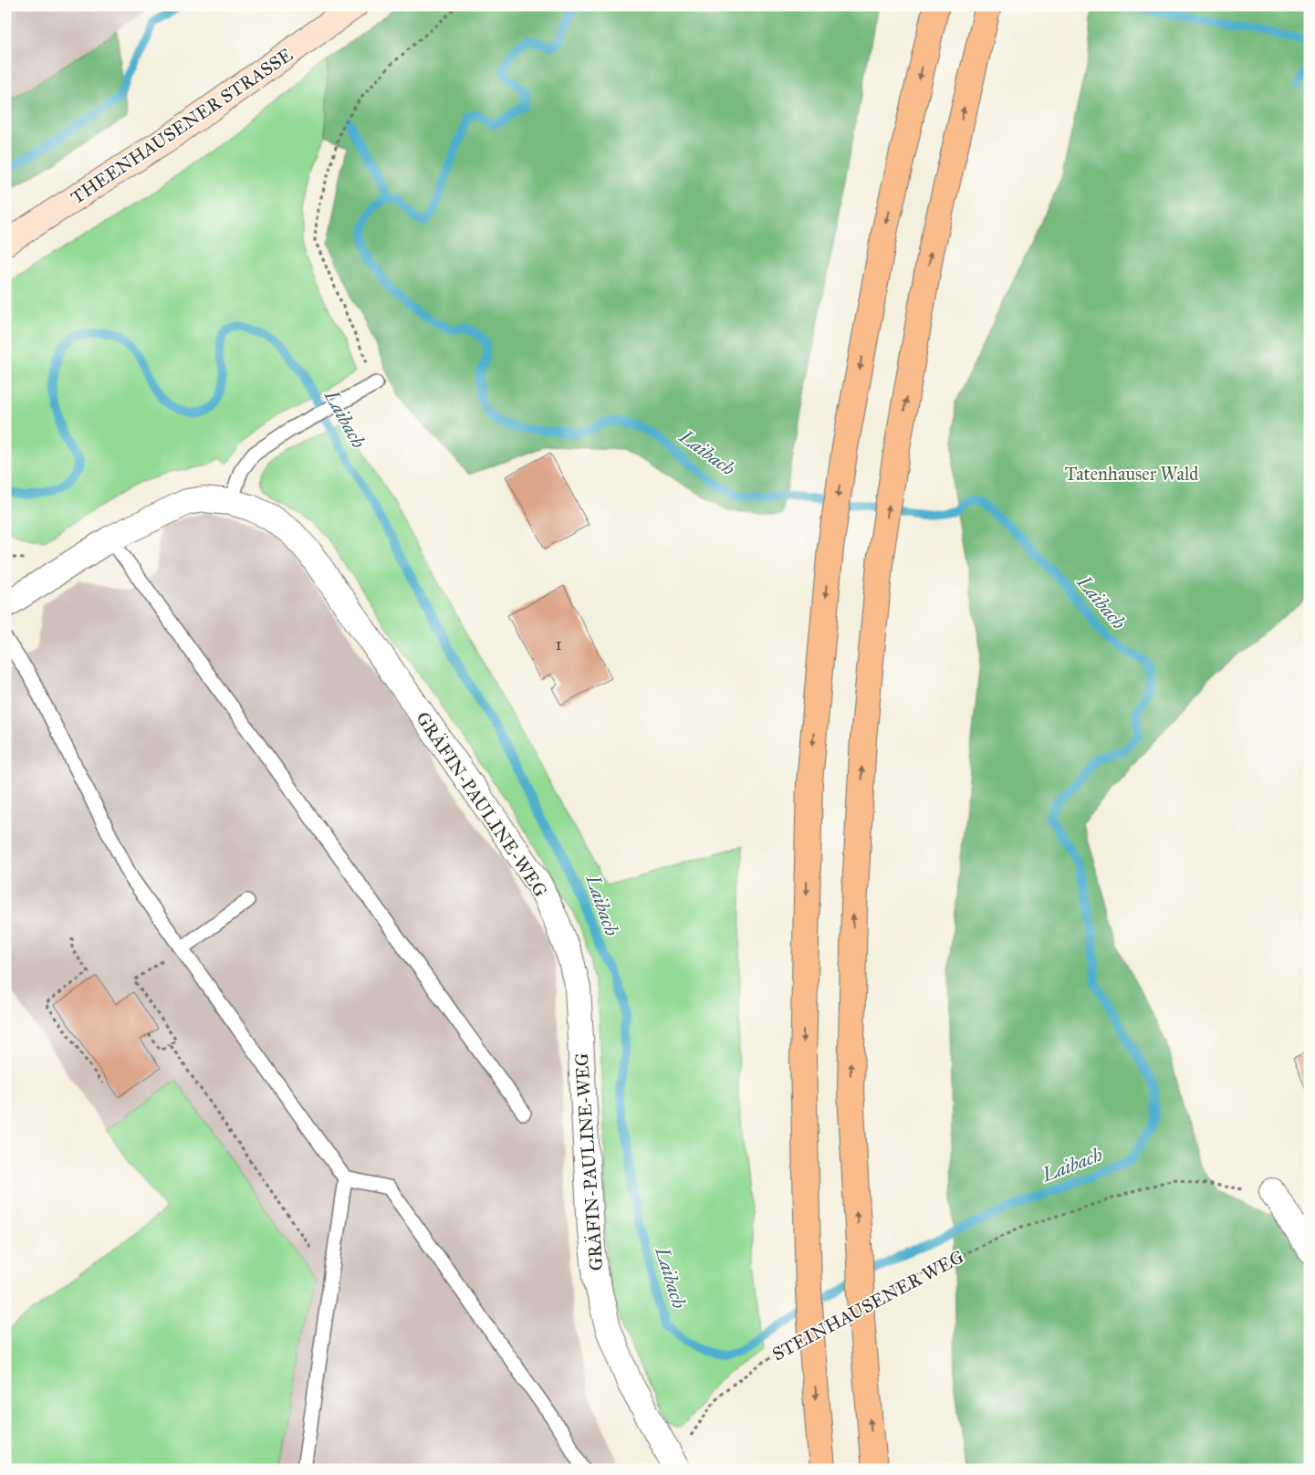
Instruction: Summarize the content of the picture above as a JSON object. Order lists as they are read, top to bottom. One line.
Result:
{"streets":{"main road":["THEENHAUSENER STRASSE"],"street":["GRÄFIN-PAULINE-WEG"],"path":["STEINHAUSENER WEG"]},"crossings":[["GRÄFIN-PAULINE-WEG","STEINHAUSENER WEG"]],"water":["Laibach"],"parks":["Tatenhauser Wald"],"house_numbers":["1"]}
